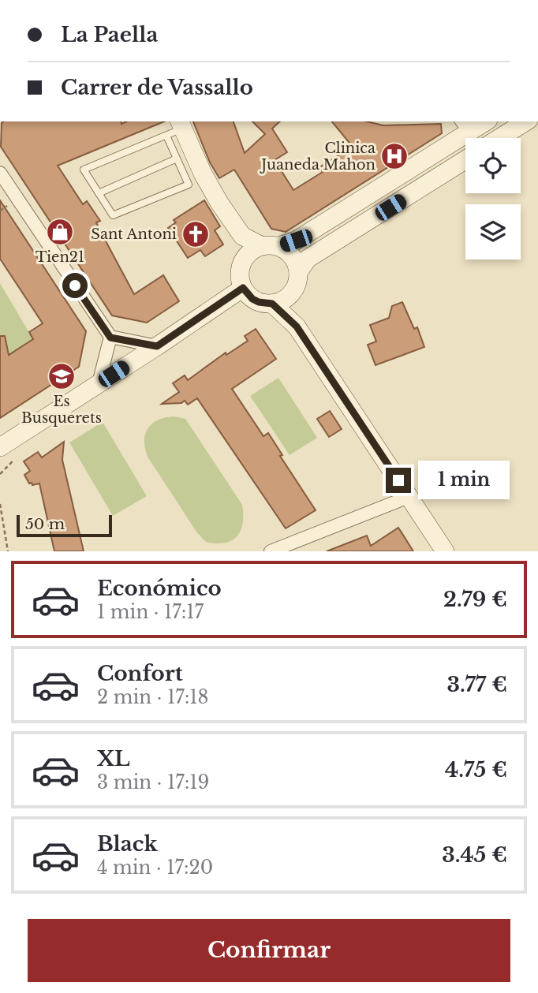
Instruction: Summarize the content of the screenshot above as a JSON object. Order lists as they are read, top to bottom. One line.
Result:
{"places":{"hospital":["Clinica Juaneda Mahon"],"shop":["Tien21"],"church":["Sant Antoni"],"school or university":["Es Busquerets"]},"scale_bar":"50 m","page":{"banner":["La Paella","Carrer de Vassallo"],"bubble":"1 min","scale":"50 m","list":[{"name":"Económico","note":"1 min · 17:17","value":"2.79 €"},{"name":"Confort","note":"2 min · 17:18","value":"3.77 €"},{"name":"XL","note":"3 min · 17:19","value":"4.75 €"},{"name":"Black","note":"4 min · 17:20","value":"3.45 €"}],"buttons":"Confirmar"}}
